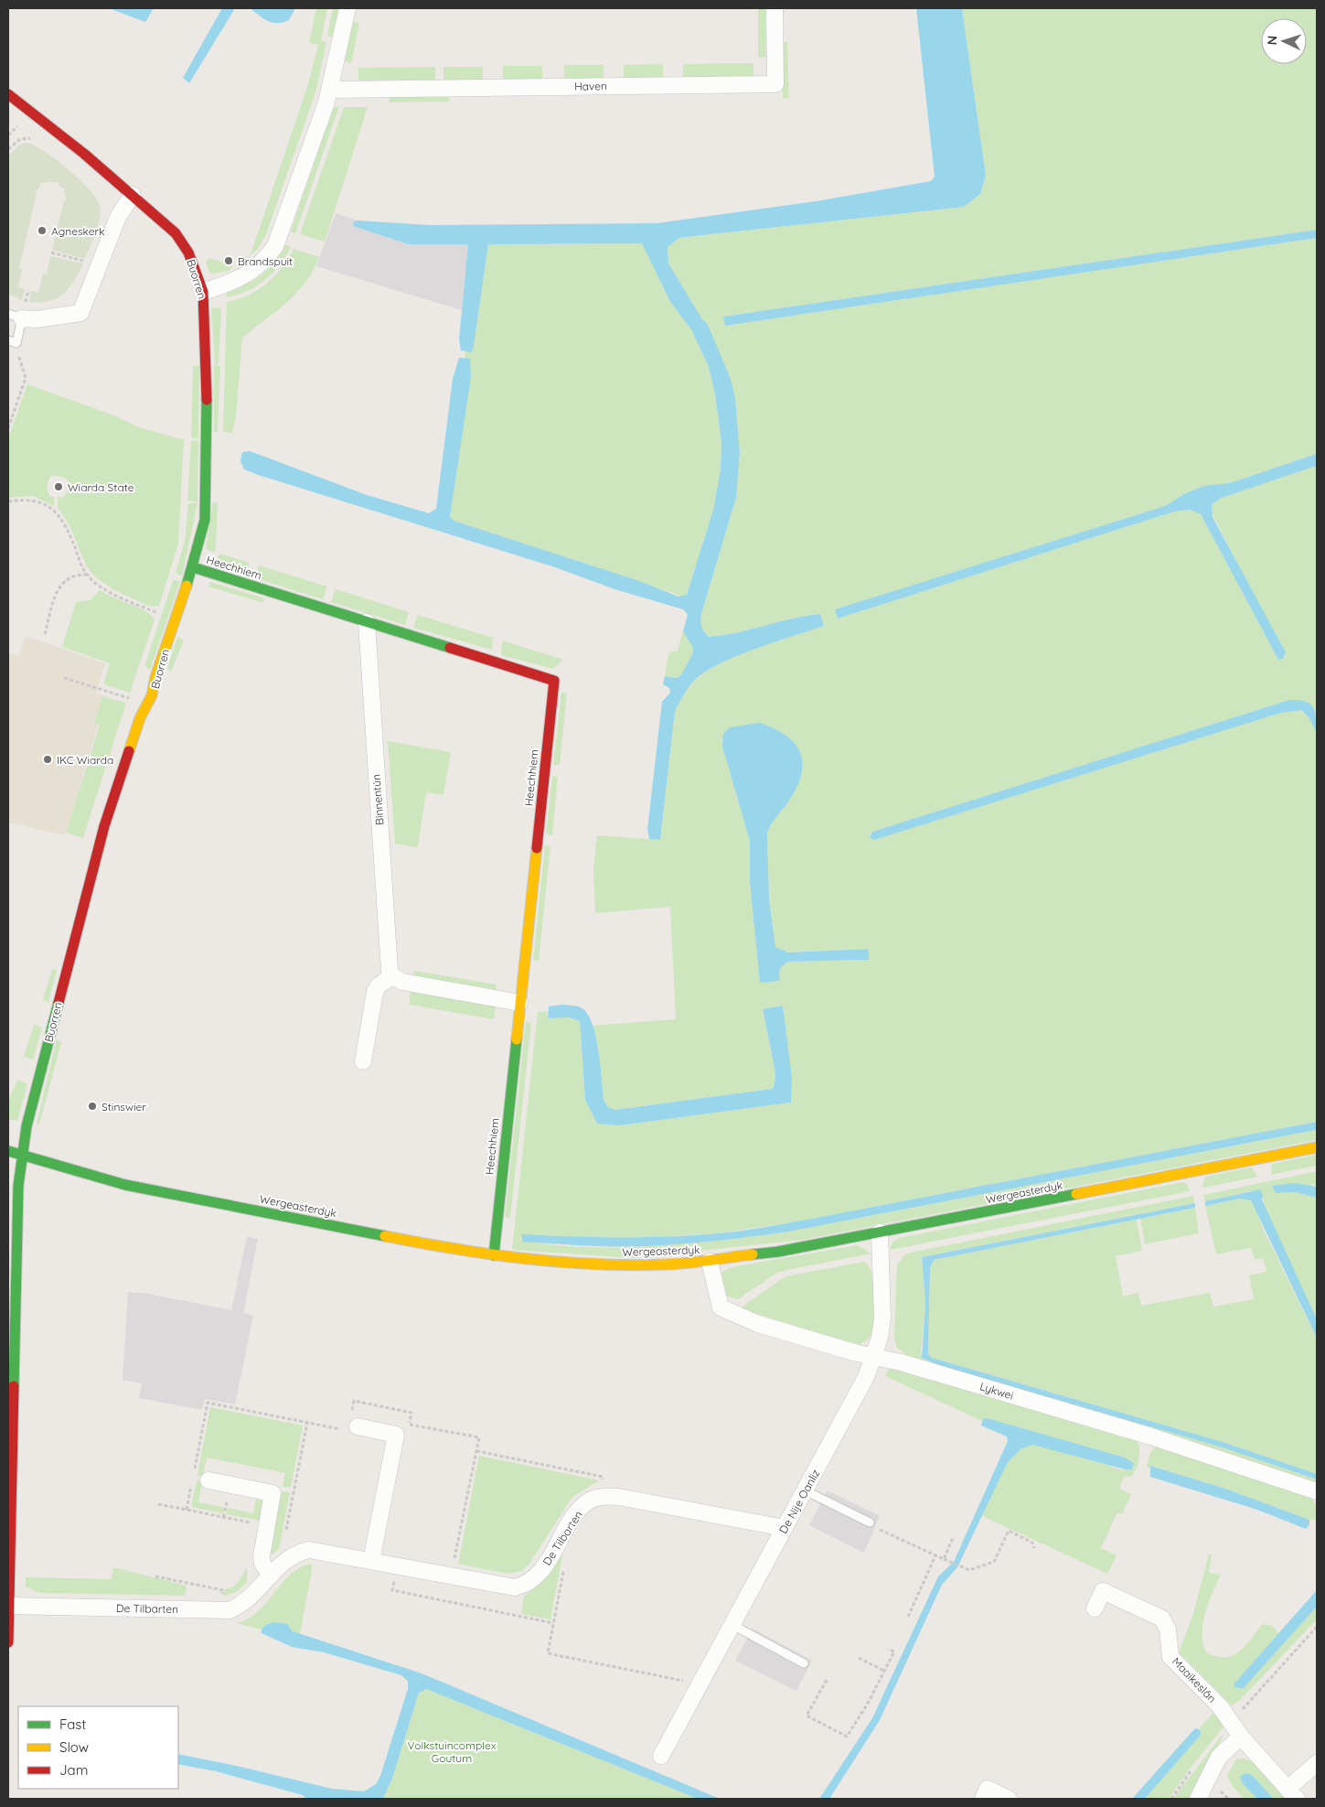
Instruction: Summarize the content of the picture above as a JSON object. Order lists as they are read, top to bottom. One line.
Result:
{"streets":{"street":["Haven","Buorren","Heechhiem","Binnentún","Wergeasterdyk","Lykwei","De Nije Oanliz","De Tilbarten","Maaikeslân"]},"crossings":[["Buorren","Heechhiem"],["Buorren","Wergeasterdyk"],["Buorren","De Tilbarten"],["Heechhiem","Binnentún"],["Heechhiem","Wergeasterdyk"],["Wergeasterdyk","Lykwei"],["Wergeasterdyk","De Nije Oanliz"],["Lykwei","De Nije Oanliz"]],"parks":["Volkstuincomplex Goutum"],"places":["Agneskerk","Brandspuit","Wiarda State","IKC Wiarda","Stinswier"],"legend":["Fast","Slow","Jam"],"north":"left"}
